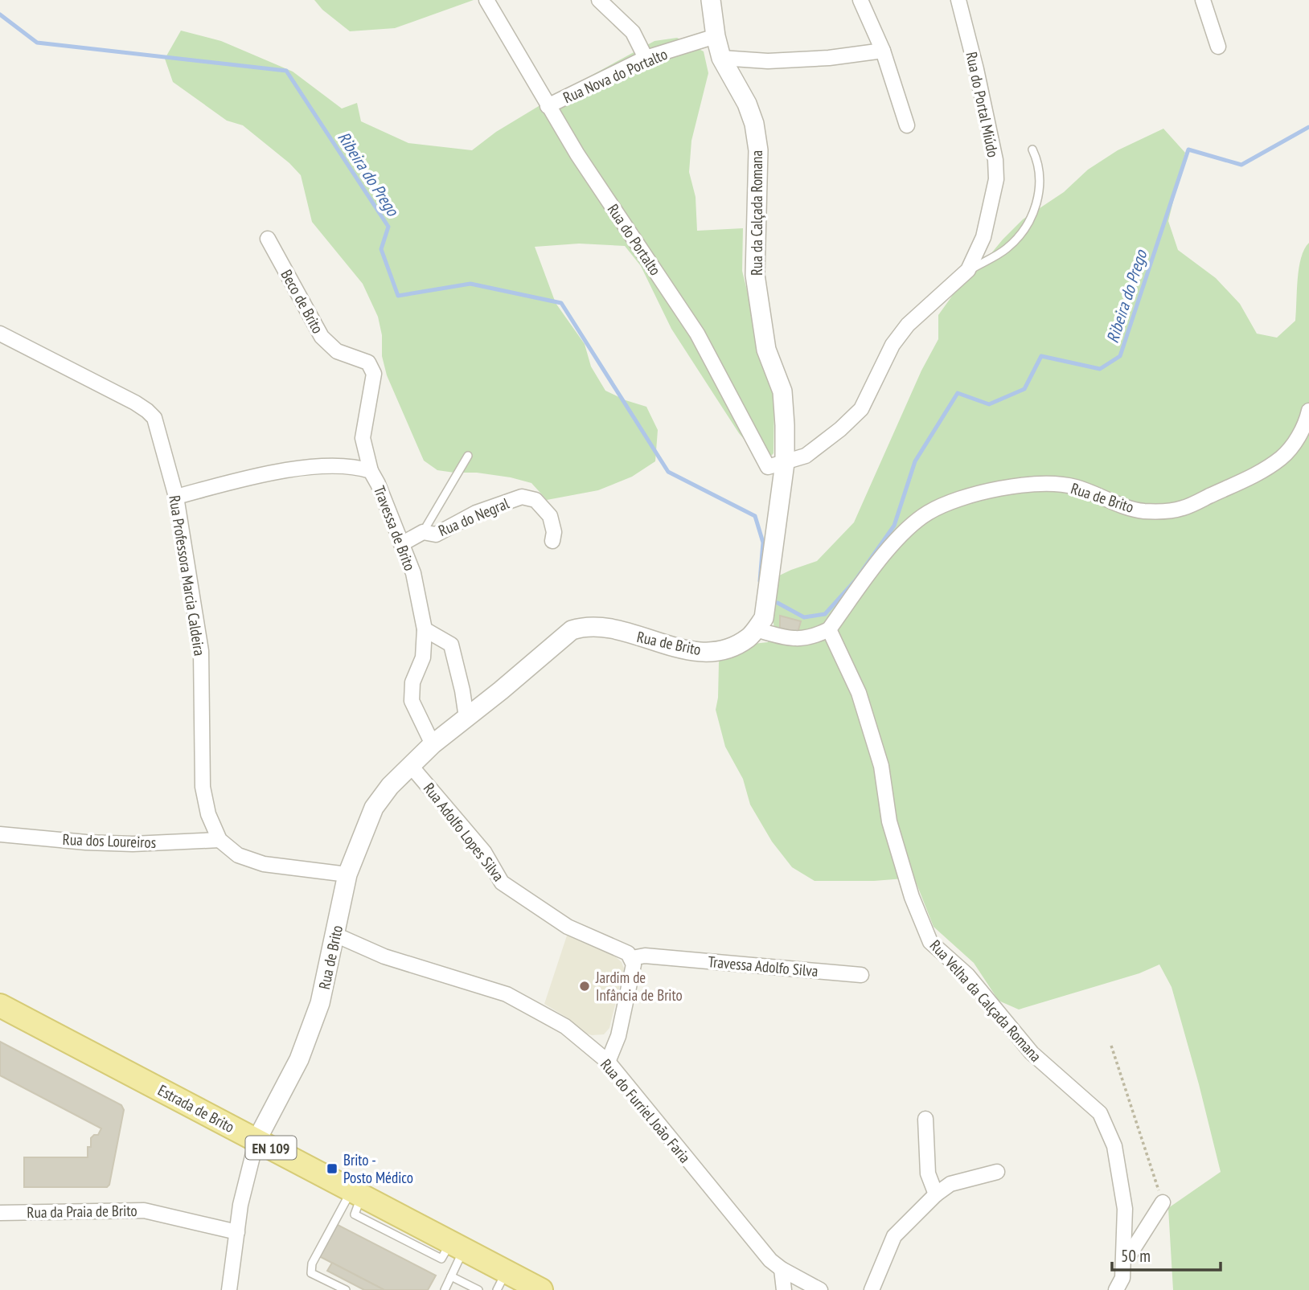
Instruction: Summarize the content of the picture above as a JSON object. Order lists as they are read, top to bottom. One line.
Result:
{"streets":{"main road":["Estrada de Brito","EN 109"],"street":["Rua Nova do Portalto","Rua do Portal Miúdo","Rua da Calçada Romana","Rua do Portalto","Beco de Brito","Rua de Brito","Rua do Negral","Travessa de Brito","Rua Professora Marcia Caldeira","Rua Adolfo Lopes Silva","Rua dos Loureiros","Travessa Adolfo Silva","Rua Velha da Calçada Romana","Rua do Furriel João Faria","Rua da Praia de Brito"]},"crossings":[["Rua Nova do Portalto","Rua da Calçada Romana"],["Rua Nova do Portalto","Rua do Portalto"],["Rua do Portal Miúdo","Rua da Calçada Romana"],["Rua do Portal Miúdo","Rua do Portalto"],["Rua da Calçada Romana","Rua do Portalto"],["Rua da Calçada Romana","Rua de Brito"],["Beco de Brito","Travessa de Brito"],["Rua de Brito","Travessa de Brito"],["Rua de Brito","Rua Adolfo Lopes Silva"],["Rua de Brito","Rua Velha da Calçada Romana"],["Rua de Brito","Estrada de Brito"],["Rua de Brito","Rua do Furriel João Faria"],["Rua do Negral","Travessa de Brito"],["Travessa de Brito","Rua Professora Marcia Caldeira"],["Rua Professora Marcia Caldeira","Rua dos Loureiros"],["Rua Adolfo Lopes Silva","Travessa Adolfo Silva"]],"water":["Ribeira do Prego"],"places":{"other":["Jardim de Infância de Brito"],"transit":["Brito - Posto Médico"]},"scale_bar":"50 m"}
